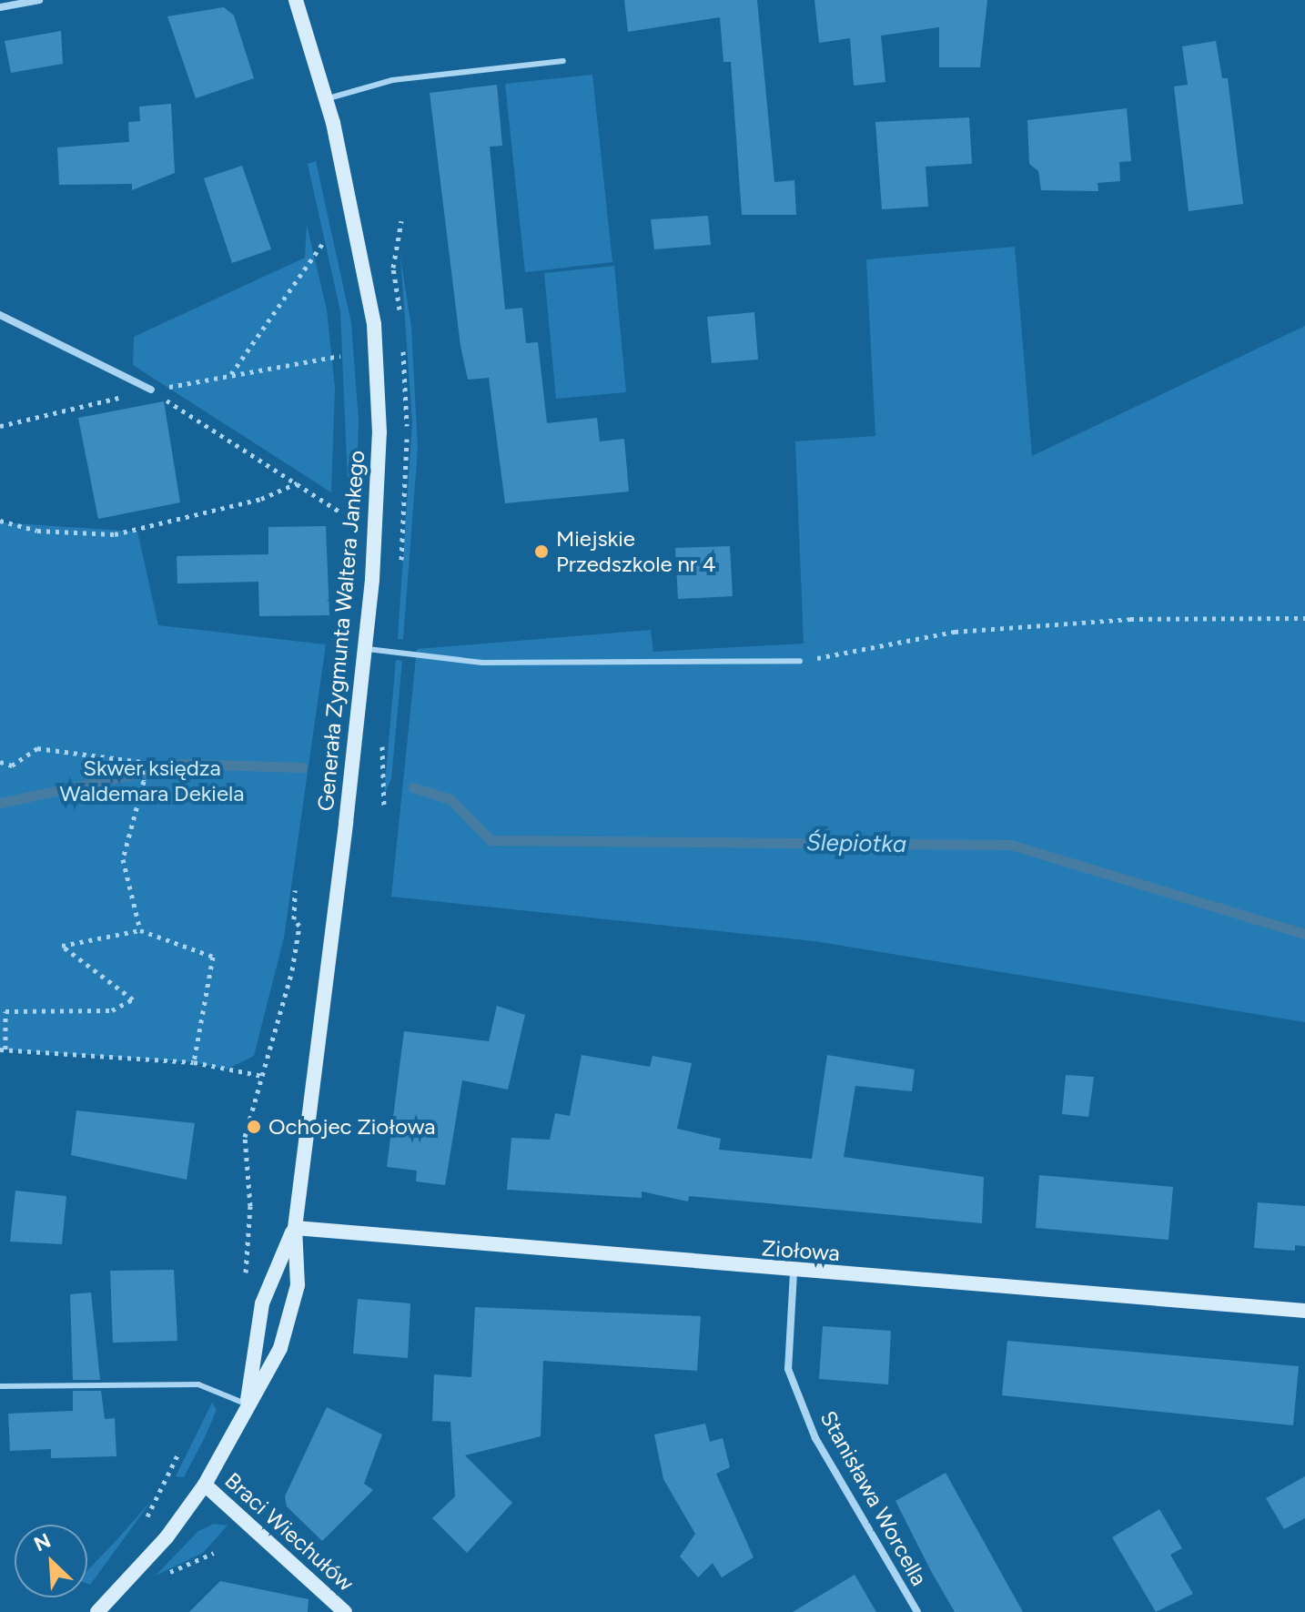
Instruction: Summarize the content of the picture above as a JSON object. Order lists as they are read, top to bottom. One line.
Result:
{"streets":{"street":["Generała Zygmunta Waltera Jankego","Ziołowa","Stanisława Worcella","Braci Wiechułów"]},"crossings":[["Generała Zygmunta Waltera Jankego","Ziołowa"],["Generała Zygmunta Waltera Jankego","Braci Wiechułów"],["Ziołowa","Stanisława Worcella"]],"water":["Ślepiotka"],"parks":["Skwer księdza Waldemara Dekiela"],"places":["Miejskie Przedszkole nr 4","Ochojec Ziołowa"],"north":"top left"}
